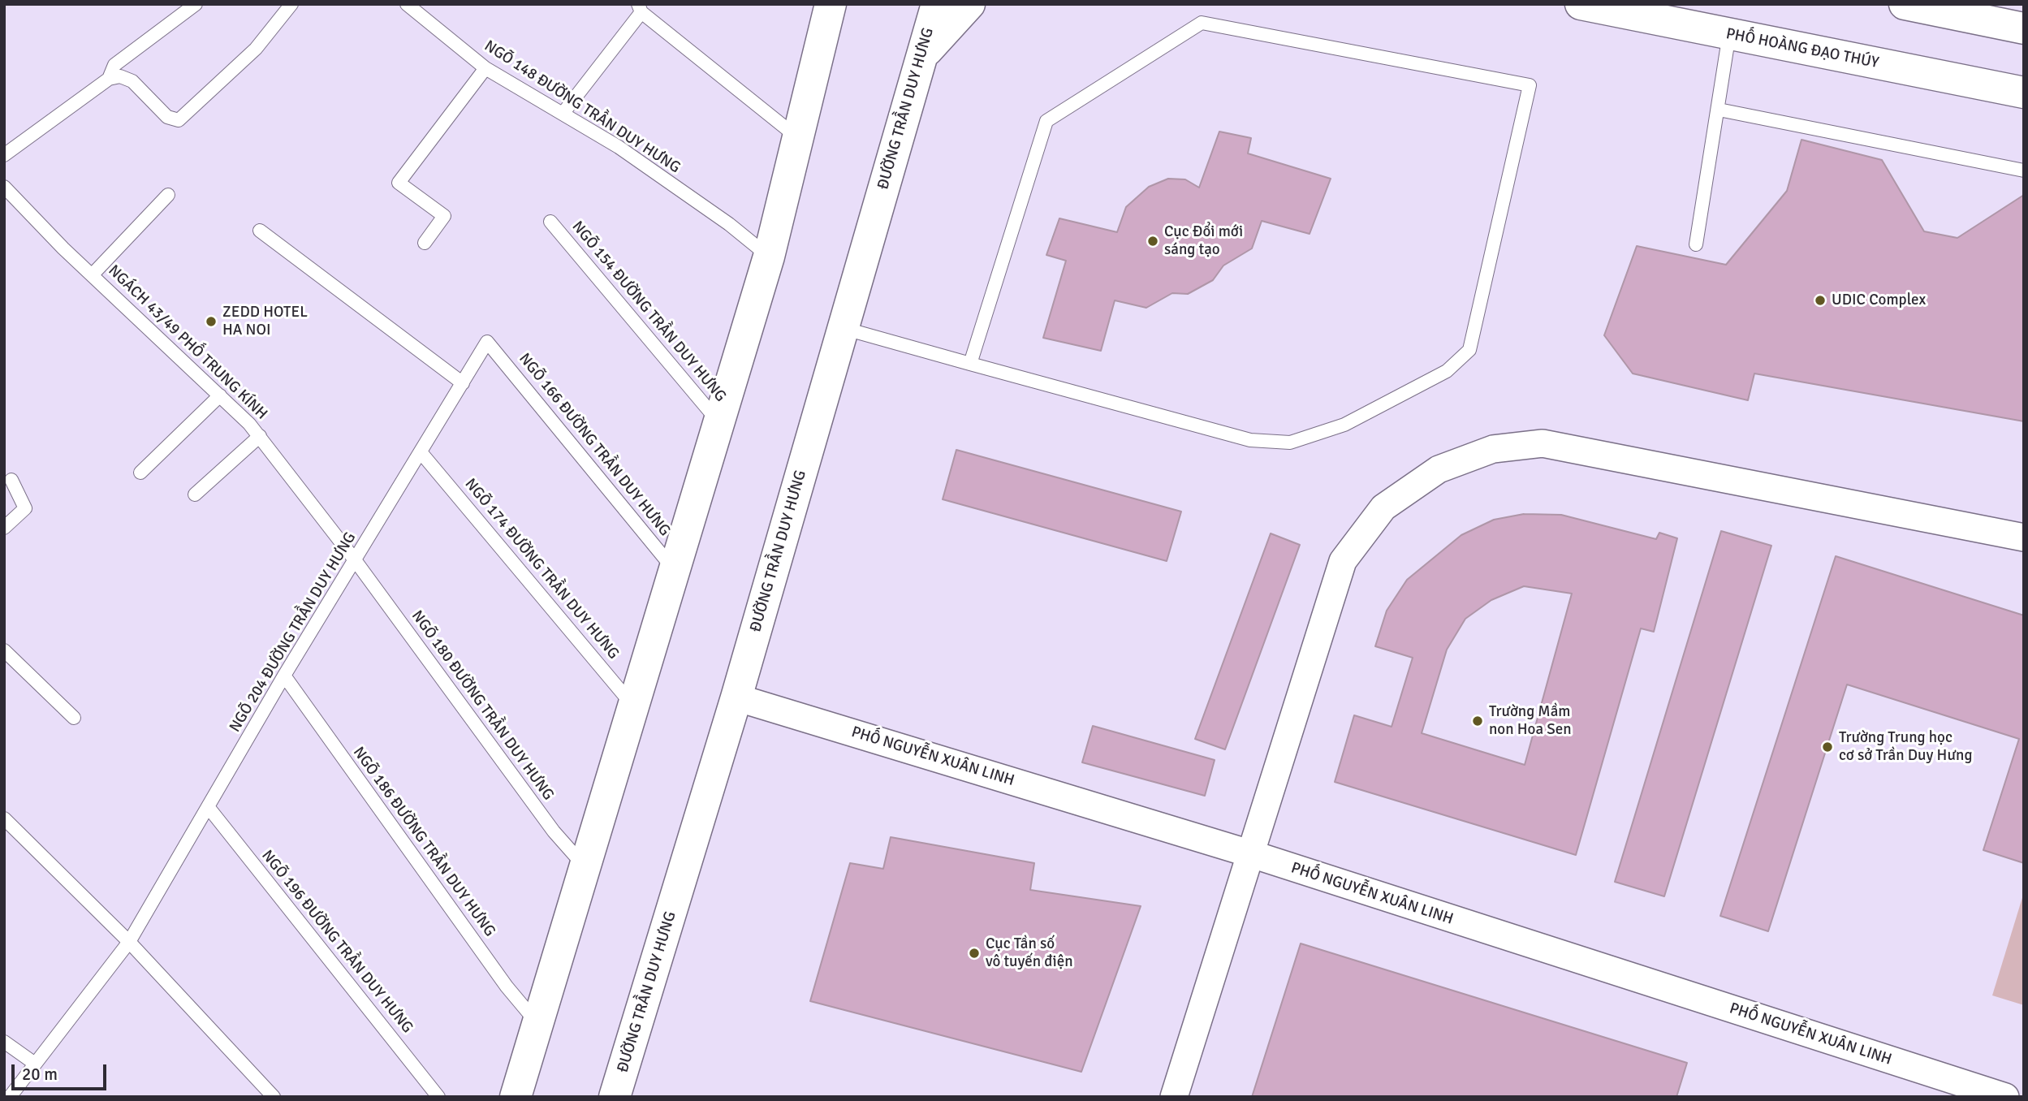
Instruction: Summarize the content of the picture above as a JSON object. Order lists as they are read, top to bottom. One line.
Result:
{"streets":{"main road":["PHỐ HOÀNG ĐẠO THÚY","ĐƯỜNG TRẦN DUY HƯNG"],"street":["PHỐ NGUYỄN XUÂN LINH"],"lane":["NGÕ 148 ĐƯỜNG TRẦN DUY HƯNG","NGÕ 154 ĐƯỜNG TRẦN DUY HƯNG","NGÁCH 43/49 PHỐ TRUNG KÍNH","NGÕ 166 ĐƯỜNG TRẦN DUY HƯNG","NGÕ 174 ĐƯỜNG TRẦN DUY HƯNG","NGÕ 204 ĐƯỜNG TRẦN DUY HƯNG","NGÕ 180 ĐƯỜNG TRẦN DUY HƯNG","NGÕ 186 ĐƯỜNG TRẦN DUY HƯNG","NGÕ 196 ĐƯỜNG TRẦN DUY HƯNG"]},"crossings":[["ĐƯỜNG TRẦN DUY HƯNG","PHỐ NGUYỄN XUÂN LINH"],["NGÁCH 43/49 PHỐ TRUNG KÍNH","NGÕ 204 ĐƯỜNG TRẦN DUY HƯNG"],["NGÁCH 43/49 PHỐ TRUNG KÍNH","NGÕ 180 ĐƯỜNG TRẦN DUY HƯNG"],["NGÕ 166 ĐƯỜNG TRẦN DUY HƯNG","NGÕ 204 ĐƯỜNG TRẦN DUY HƯNG"],["NGÕ 174 ĐƯỜNG TRẦN DUY HƯNG","NGÕ 204 ĐƯỜNG TRẦN DUY HƯNG"],["NGÕ 204 ĐƯỜNG TRẦN DUY HƯNG","NGÕ 180 ĐƯỜNG TRẦN DUY HƯNG"],["NGÕ 204 ĐƯỜNG TRẦN DUY HƯNG","NGÕ 186 ĐƯỜNG TRẦN DUY HƯNG"],["NGÕ 204 ĐƯỜNG TRẦN DUY HƯNG","NGÕ 196 ĐƯỜNG TRẦN DUY HƯNG"]],"places":["Cục Đổi mới sáng tạo","UDIC Complex","ZEDD HOTEL HA NOI","Trường Mầm non Hoa Sen","Trường Trung học cơ sở Trần Duy Hưng","Cục Tần số vô tuyến điện"],"scale_bar":"20 m"}
